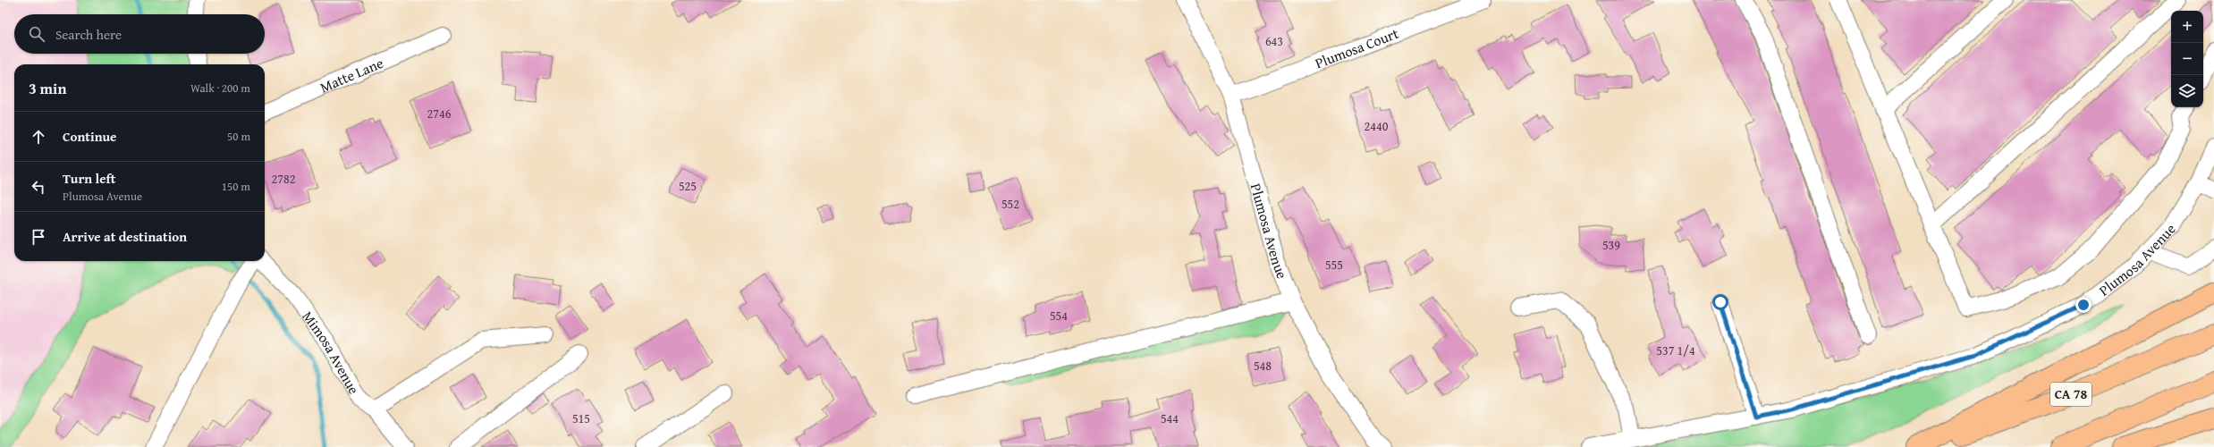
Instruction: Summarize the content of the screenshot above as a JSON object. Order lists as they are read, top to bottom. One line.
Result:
{"streets":{"highway":["CA 78"],"street":["Plumosa Court","Matte Lane","Plumosa Avenue","Mimosa Avenue"]},"crossings":[["Plumosa Court","Plumosa Avenue"]],"house_numbers":["643","2746","2440","2782","525","552","539","555","554","537 1/4","548","515","544"],"page":{"map_buttons":["+","−"],"search":"Search here","heading":["3 min","Walk · 200 m"],"list":[["Continue","50 m"],["Turn left","Plumosa Avenue","150 m"],"Arrive at destination"]}}
